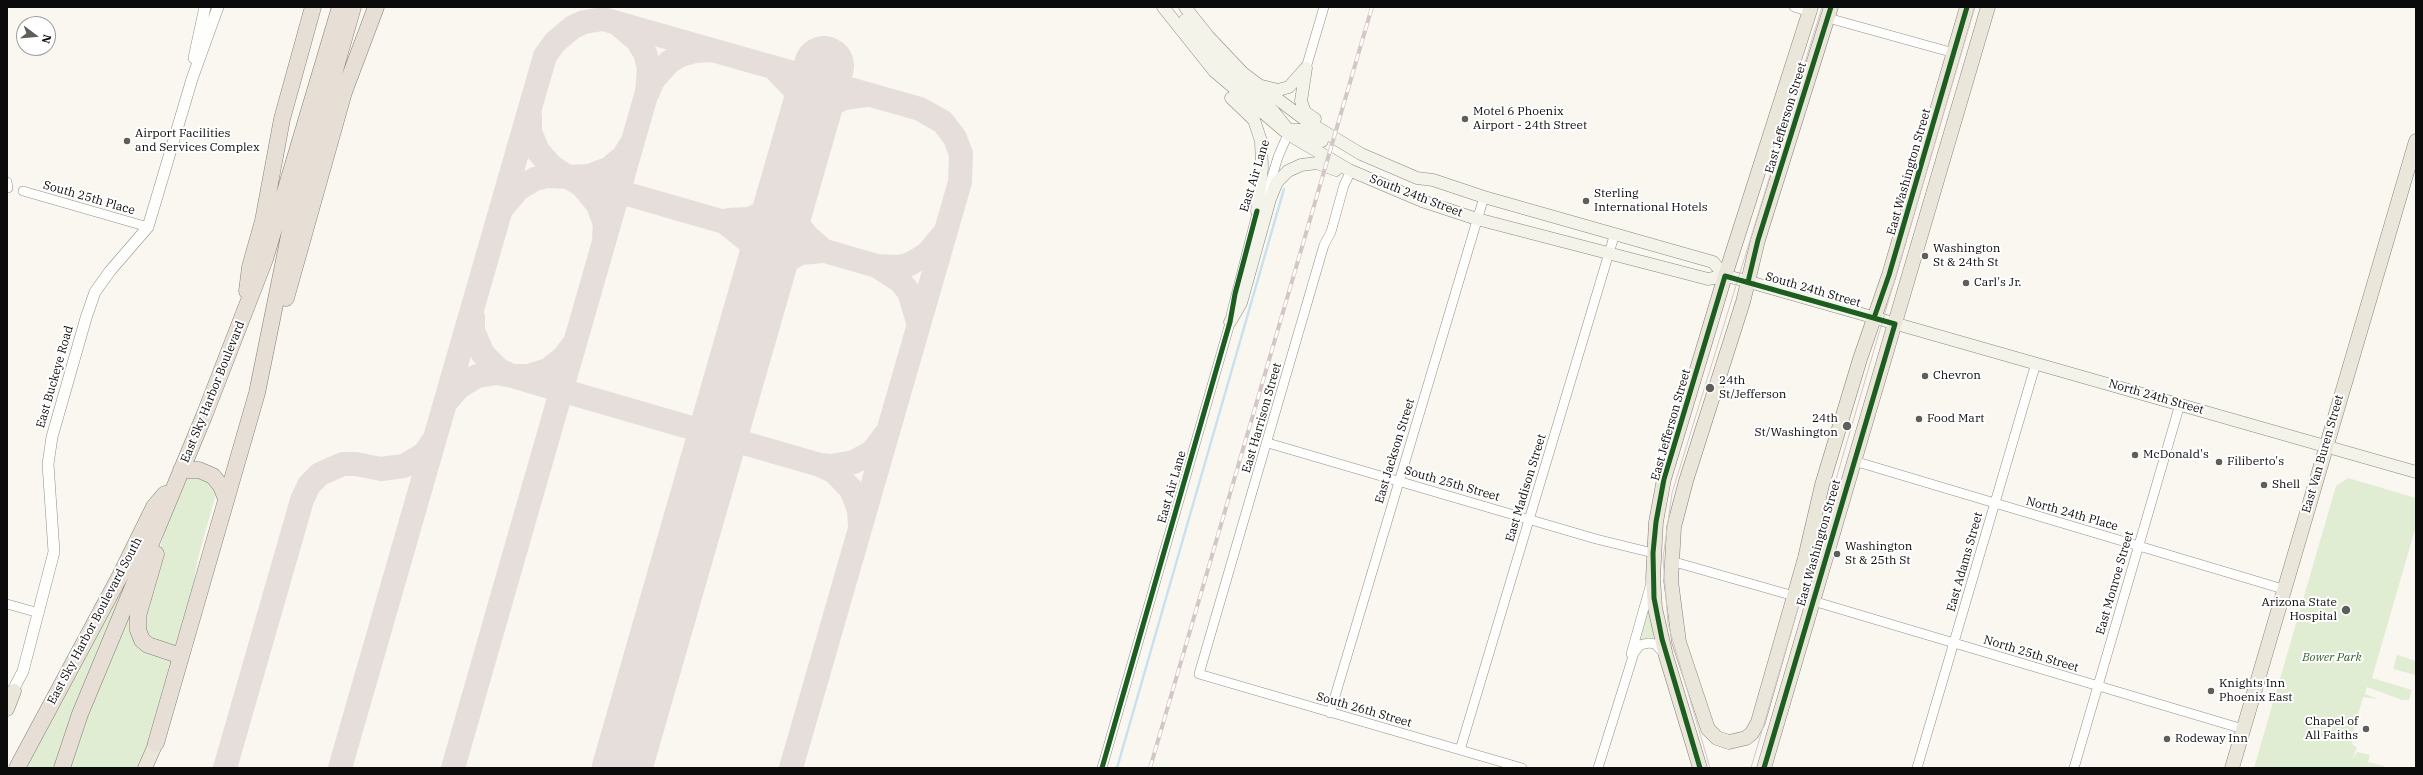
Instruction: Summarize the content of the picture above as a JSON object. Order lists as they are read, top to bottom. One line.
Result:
{"streets":{"highway":["East Sky Harbor Boulevard","East Sky Harbor Boulevard South"],"main road":["East Jefferson Street","East Washington Street","South 24th Street","North 24th Street","East Van Buren Street"],"street":["East Air Lane","South 25th Place","East Buckeye Road","East Harrison Street","East Jackson Street","South 25th Street","East Madison Street","North 24th Place","East Adams Street","East Monroe Street","North 25th Street","South 26th Street"]},"crossings":[["East Jefferson Street","East Washington Street"],["East Jefferson Street","South 24th Street"],["East Jefferson Street","South 25th Street"],["East Washington Street","South 24th Street"],["East Washington Street","North 24th Street"],["East Washington Street","North 24th Place"],["East Washington Street","North 25th Street"],["South 24th Street","North 24th Street"],["South 24th Street","East Harrison Street"],["South 24th Street","East Jackson Street"],["South 24th Street","East Madison Street"],["South 25th Place","East Buckeye Road"],["East Sky Harbor Boulevard","East Sky Harbor Boulevard South"],["North 24th Street","East Van Buren Street"],["North 24th Street","East Adams Street"],["North 24th Street","East Monroe Street"],["East Harrison Street","South 25th Street"],["East Harrison Street","South 26th Street"],["East Jackson Street","South 25th Street"],["East Jackson Street","South 26th Street"],["East Van Buren Street","North 24th Place"],["East Van Buren Street","North 25th Street"],["South 25th Street","East Madison Street"],["East Madison Street","South 26th Street"],["North 24th Place","East Adams Street"],["North 24th Place","East Monroe Street"],["East Adams Street","North 25th Street"],["East Monroe Street","North 25th Street"]],"parks":["Bower Park"],"places":["Motel 6 Phoenix Airport - 24th Street","Airport Facilities and Services Complex","Sterling International Hotels","Washington St & 24th St","Carl's Jr.","Chevron","24th St/Jefferson","Food Mart","24th St/Washington","McDonald's","Filiberto's","Shell","Washington St & 25th St","Arizona State Hospital","Knights Inn Phoenix East","Chapel of All Faiths","Rodeway Inn"],"north":"right"}
